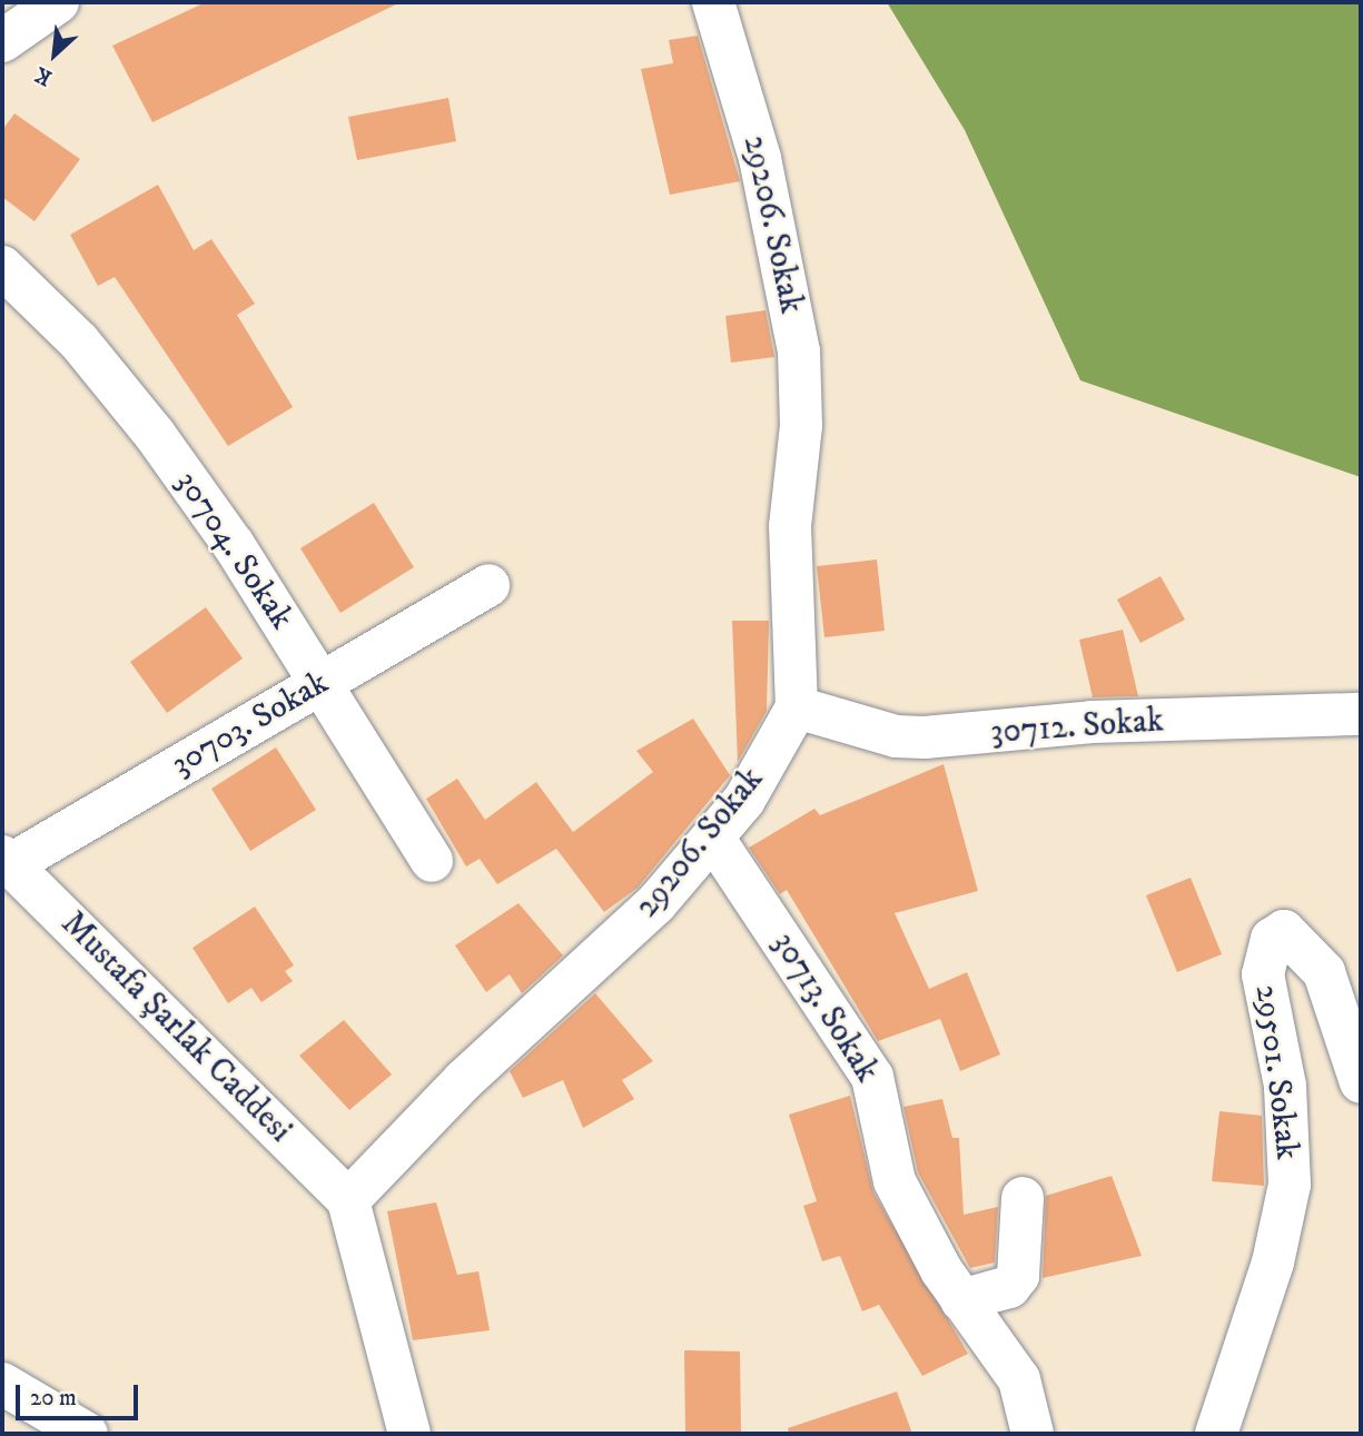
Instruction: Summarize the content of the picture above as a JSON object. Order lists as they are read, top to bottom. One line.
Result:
{"streets":{"street":["29206. Sokak","30704. Sokak","30703. Sokak","30712. Sokak","30713. Sokak","Mustafa Şarlak Caddesi","29501. Sokak"]},"crossings":[["29206. Sokak","30712. Sokak"],["29206. Sokak","30713. Sokak"],["29206. Sokak","Mustafa Şarlak Caddesi"],["30704. Sokak","30703. Sokak"],["30703. Sokak","Mustafa Şarlak Caddesi"]],"scale_bar":"20 m","north":"bottom left"}
